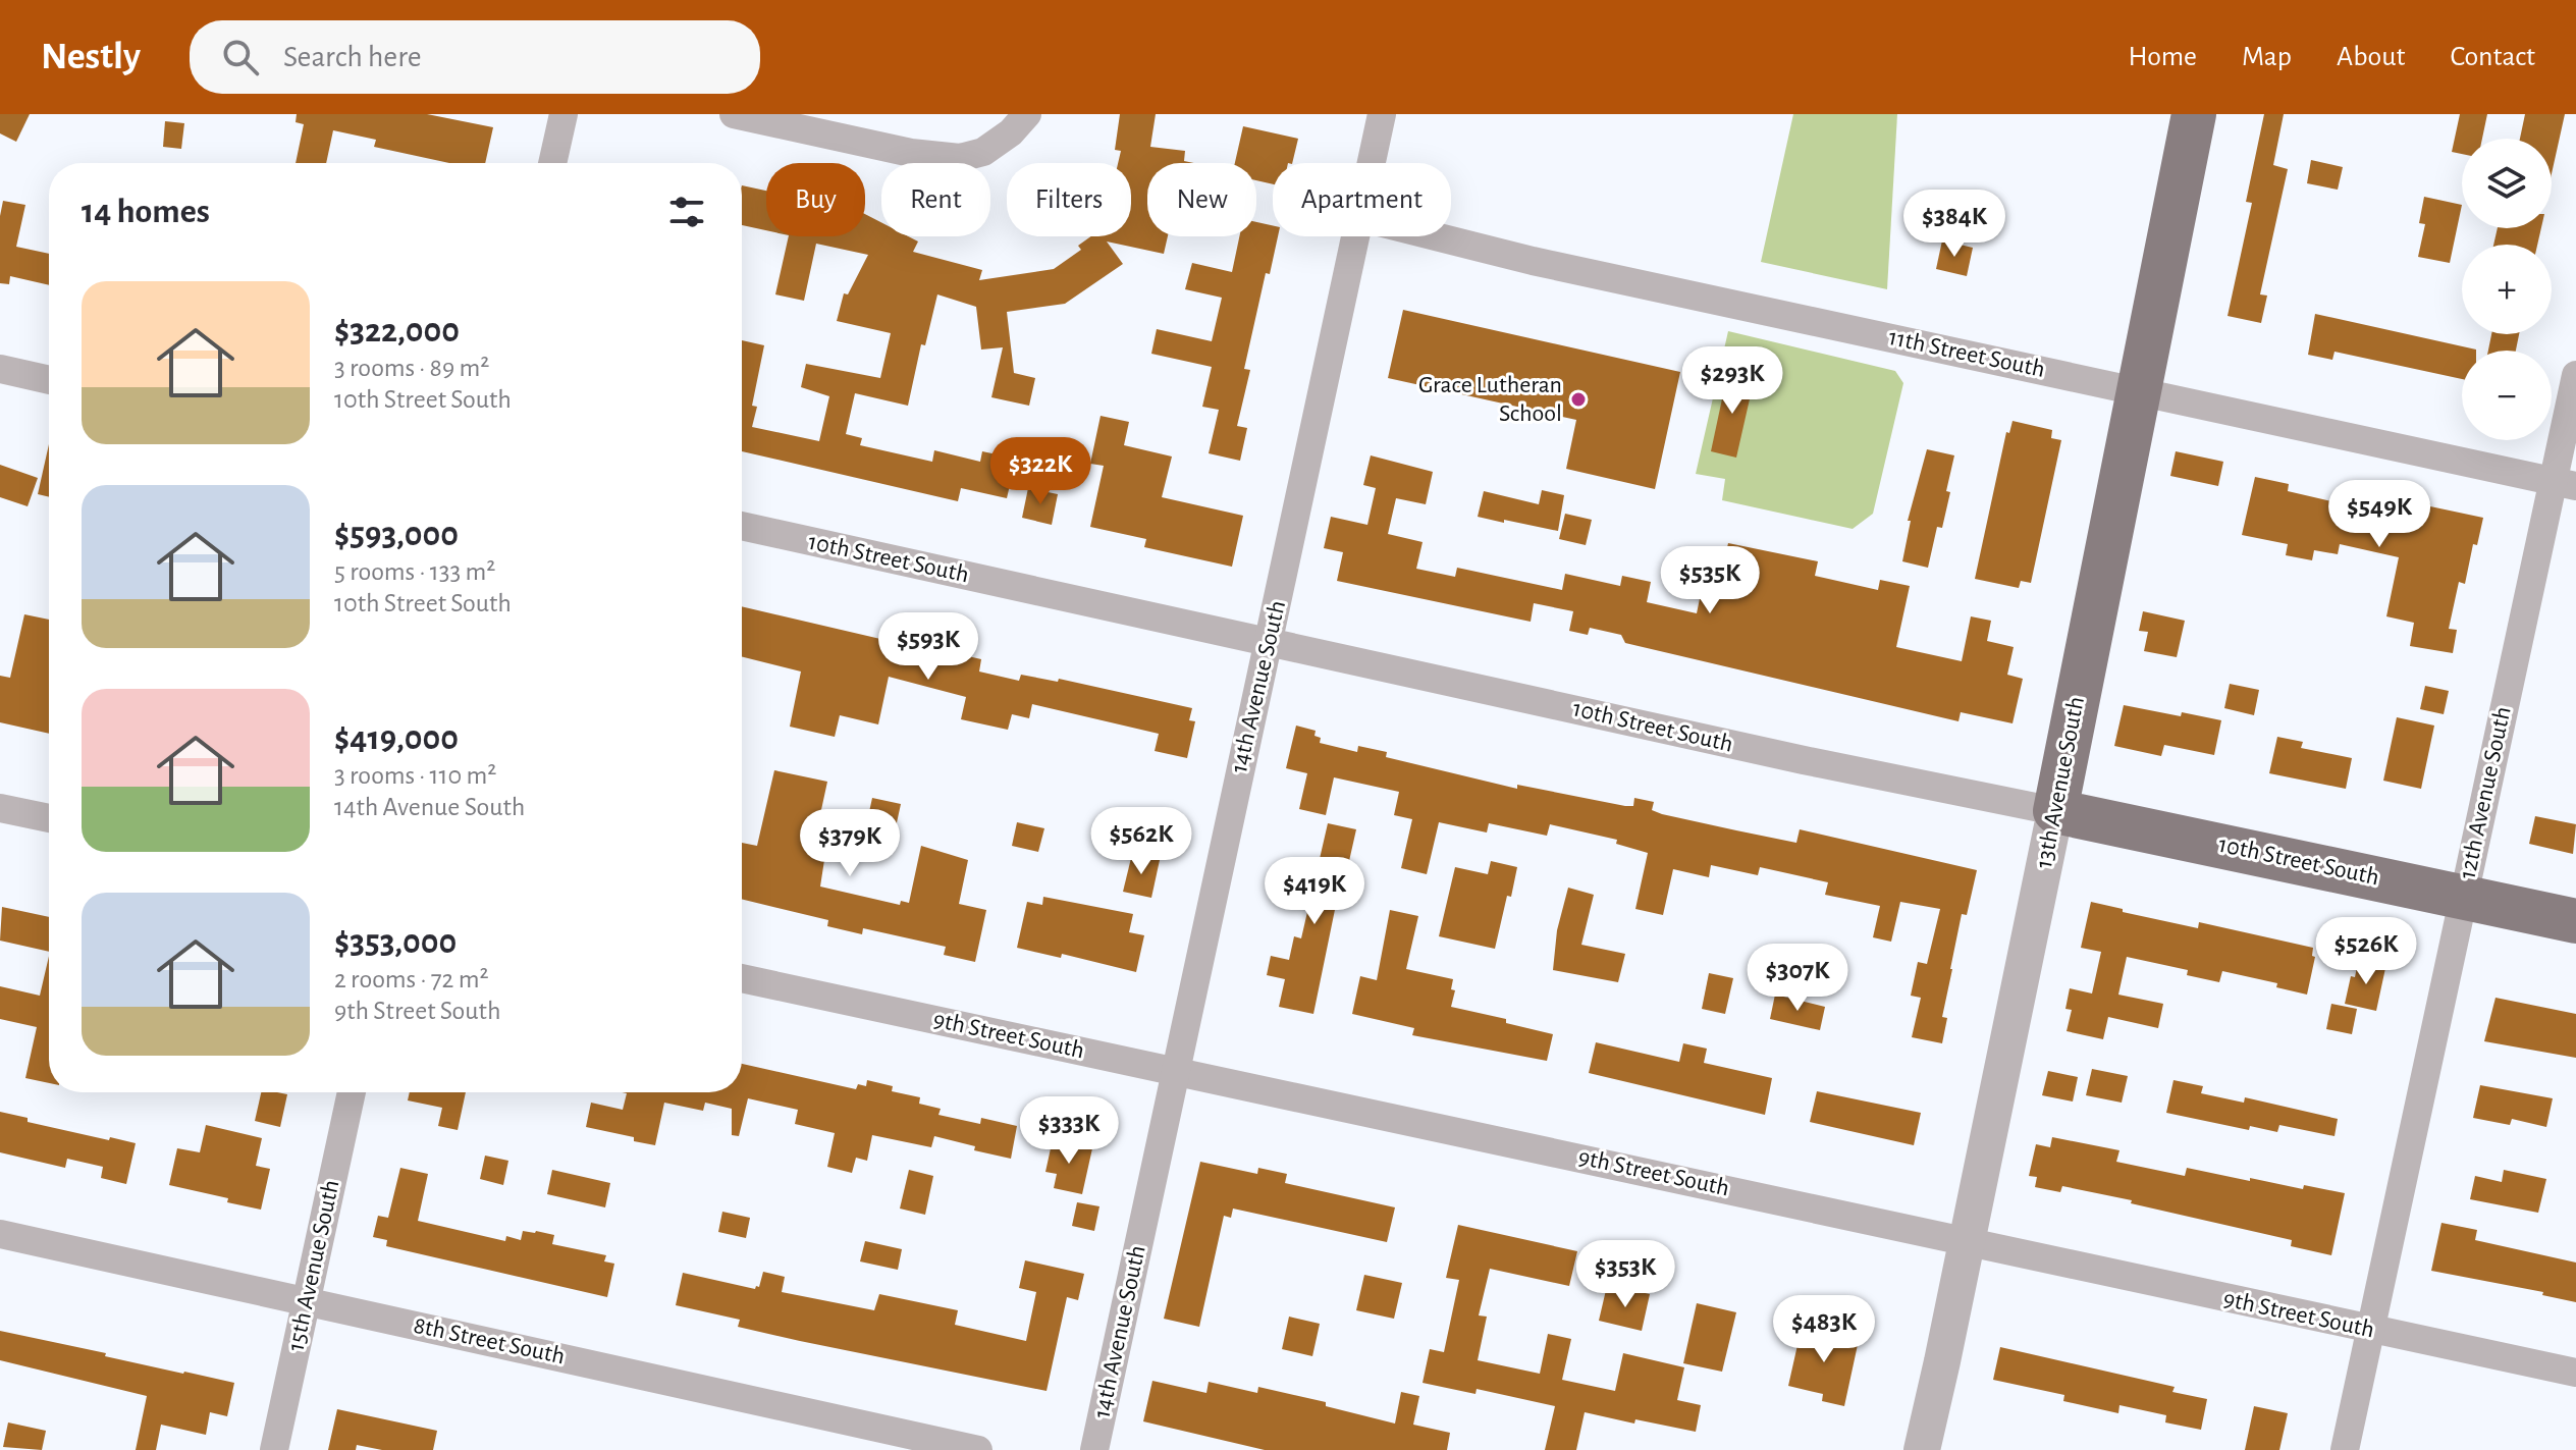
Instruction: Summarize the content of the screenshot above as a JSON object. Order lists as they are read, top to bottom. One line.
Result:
{"streets":{"main road":["10th Street South","13th Avenue South"],"street":["11th Street South","14th Avenue South","12th Avenue South","9th Street South","15th Avenue South","8th Street South"]},"crossings":[["11th Street South","13th Avenue South"],["11th Street South","12th Avenue South"],["10th Street South","14th Avenue South"],["10th Street South","13th Avenue South"],["10th Street South","12th Avenue South"],["14th Avenue South","9th Street South"],["13th Avenue South","9th Street South"],["12th Avenue South","9th Street South"],["15th Avenue South","8th Street South"]],"places":["Grace Lutheran School"],"page":{"header":"Nestly","search":"Search here","nav":["Home","Map","About","Contact"],"map_buttons":["+","−"],"chip":["Buy","Rent","Filters","New","Apartment"],"heading":"14 homes","price":["$384K","$293K","$322K","$549K","$535K","$593K","$562K","$379K","$419K","$526K","$307K","$333K","$353K","$483K"],"list":[{"name":"$322,000","note":"3 rooms · 89 m² · 10th Street South"},{"name":"$593,000","note":"5 rooms · 133 m² · 10th Street South"},{"name":"$419,000","note":"3 rooms · 110 m² · 14th Avenue South"},{"name":"$353,000","note":"2 rooms · 72 m² · 9th Street South"}]}}
